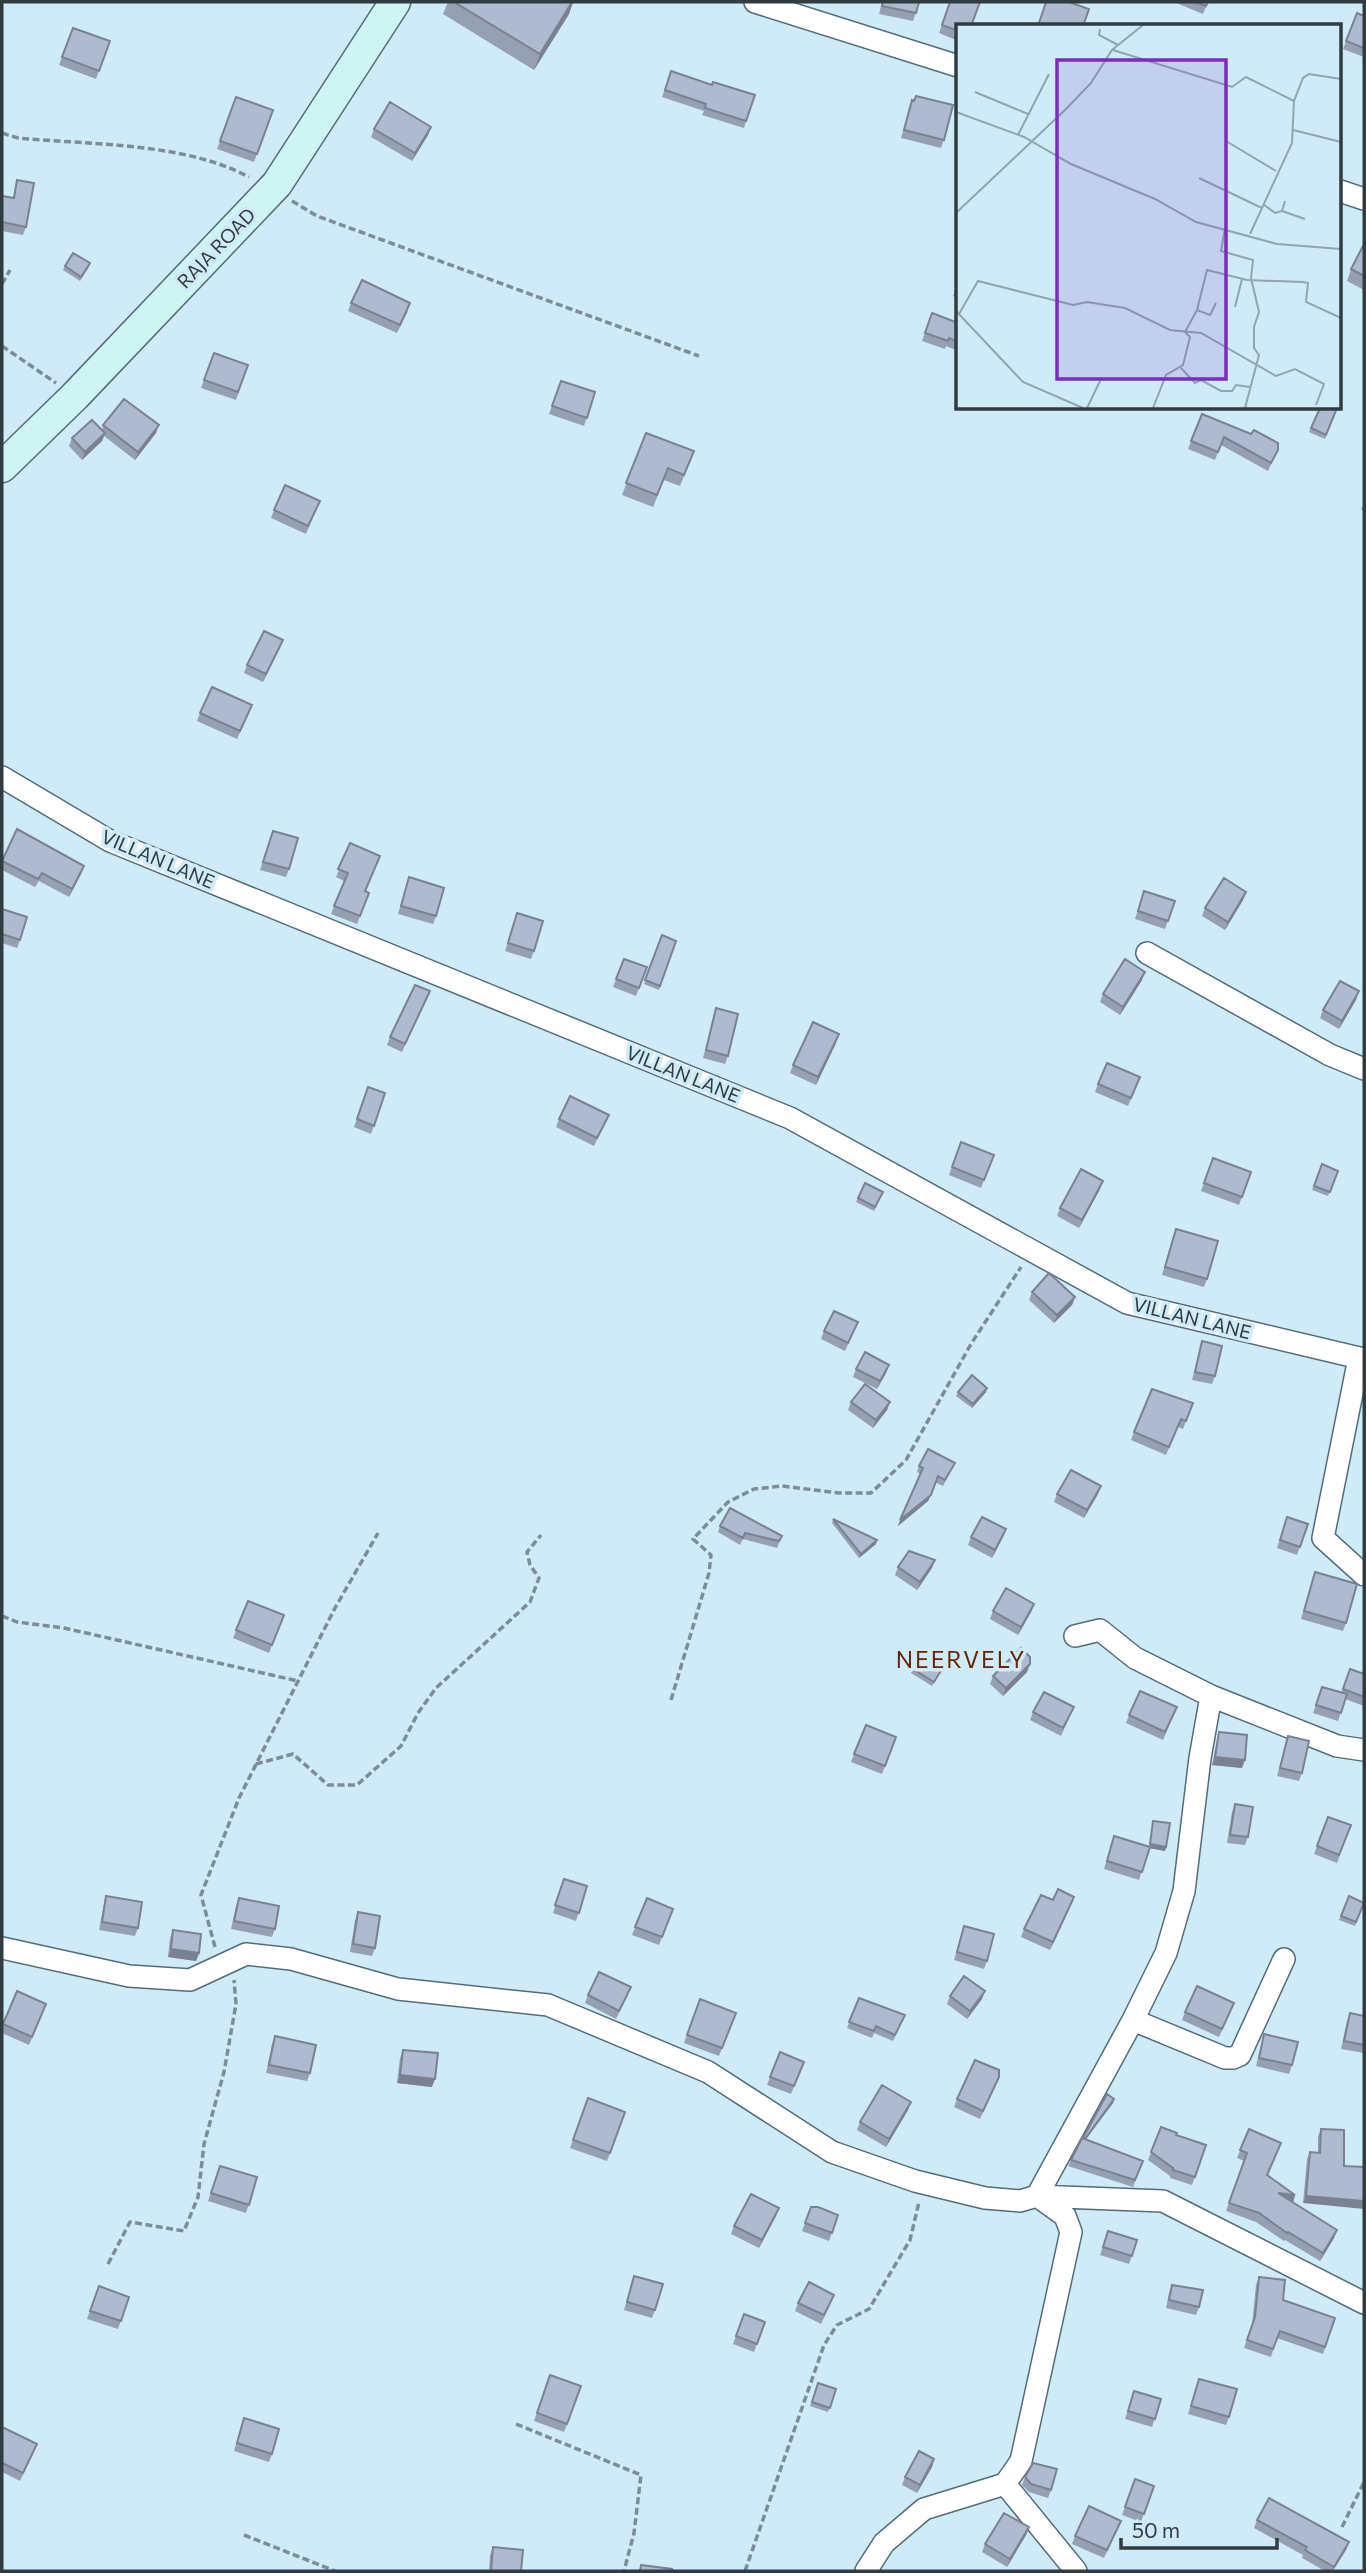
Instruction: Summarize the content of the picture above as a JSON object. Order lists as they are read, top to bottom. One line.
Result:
{"streets":{"street":["RAJA ROAD","VILLAN LANE"]},"districts":["NEERVELY"],"scale_bar":"50 m"}
